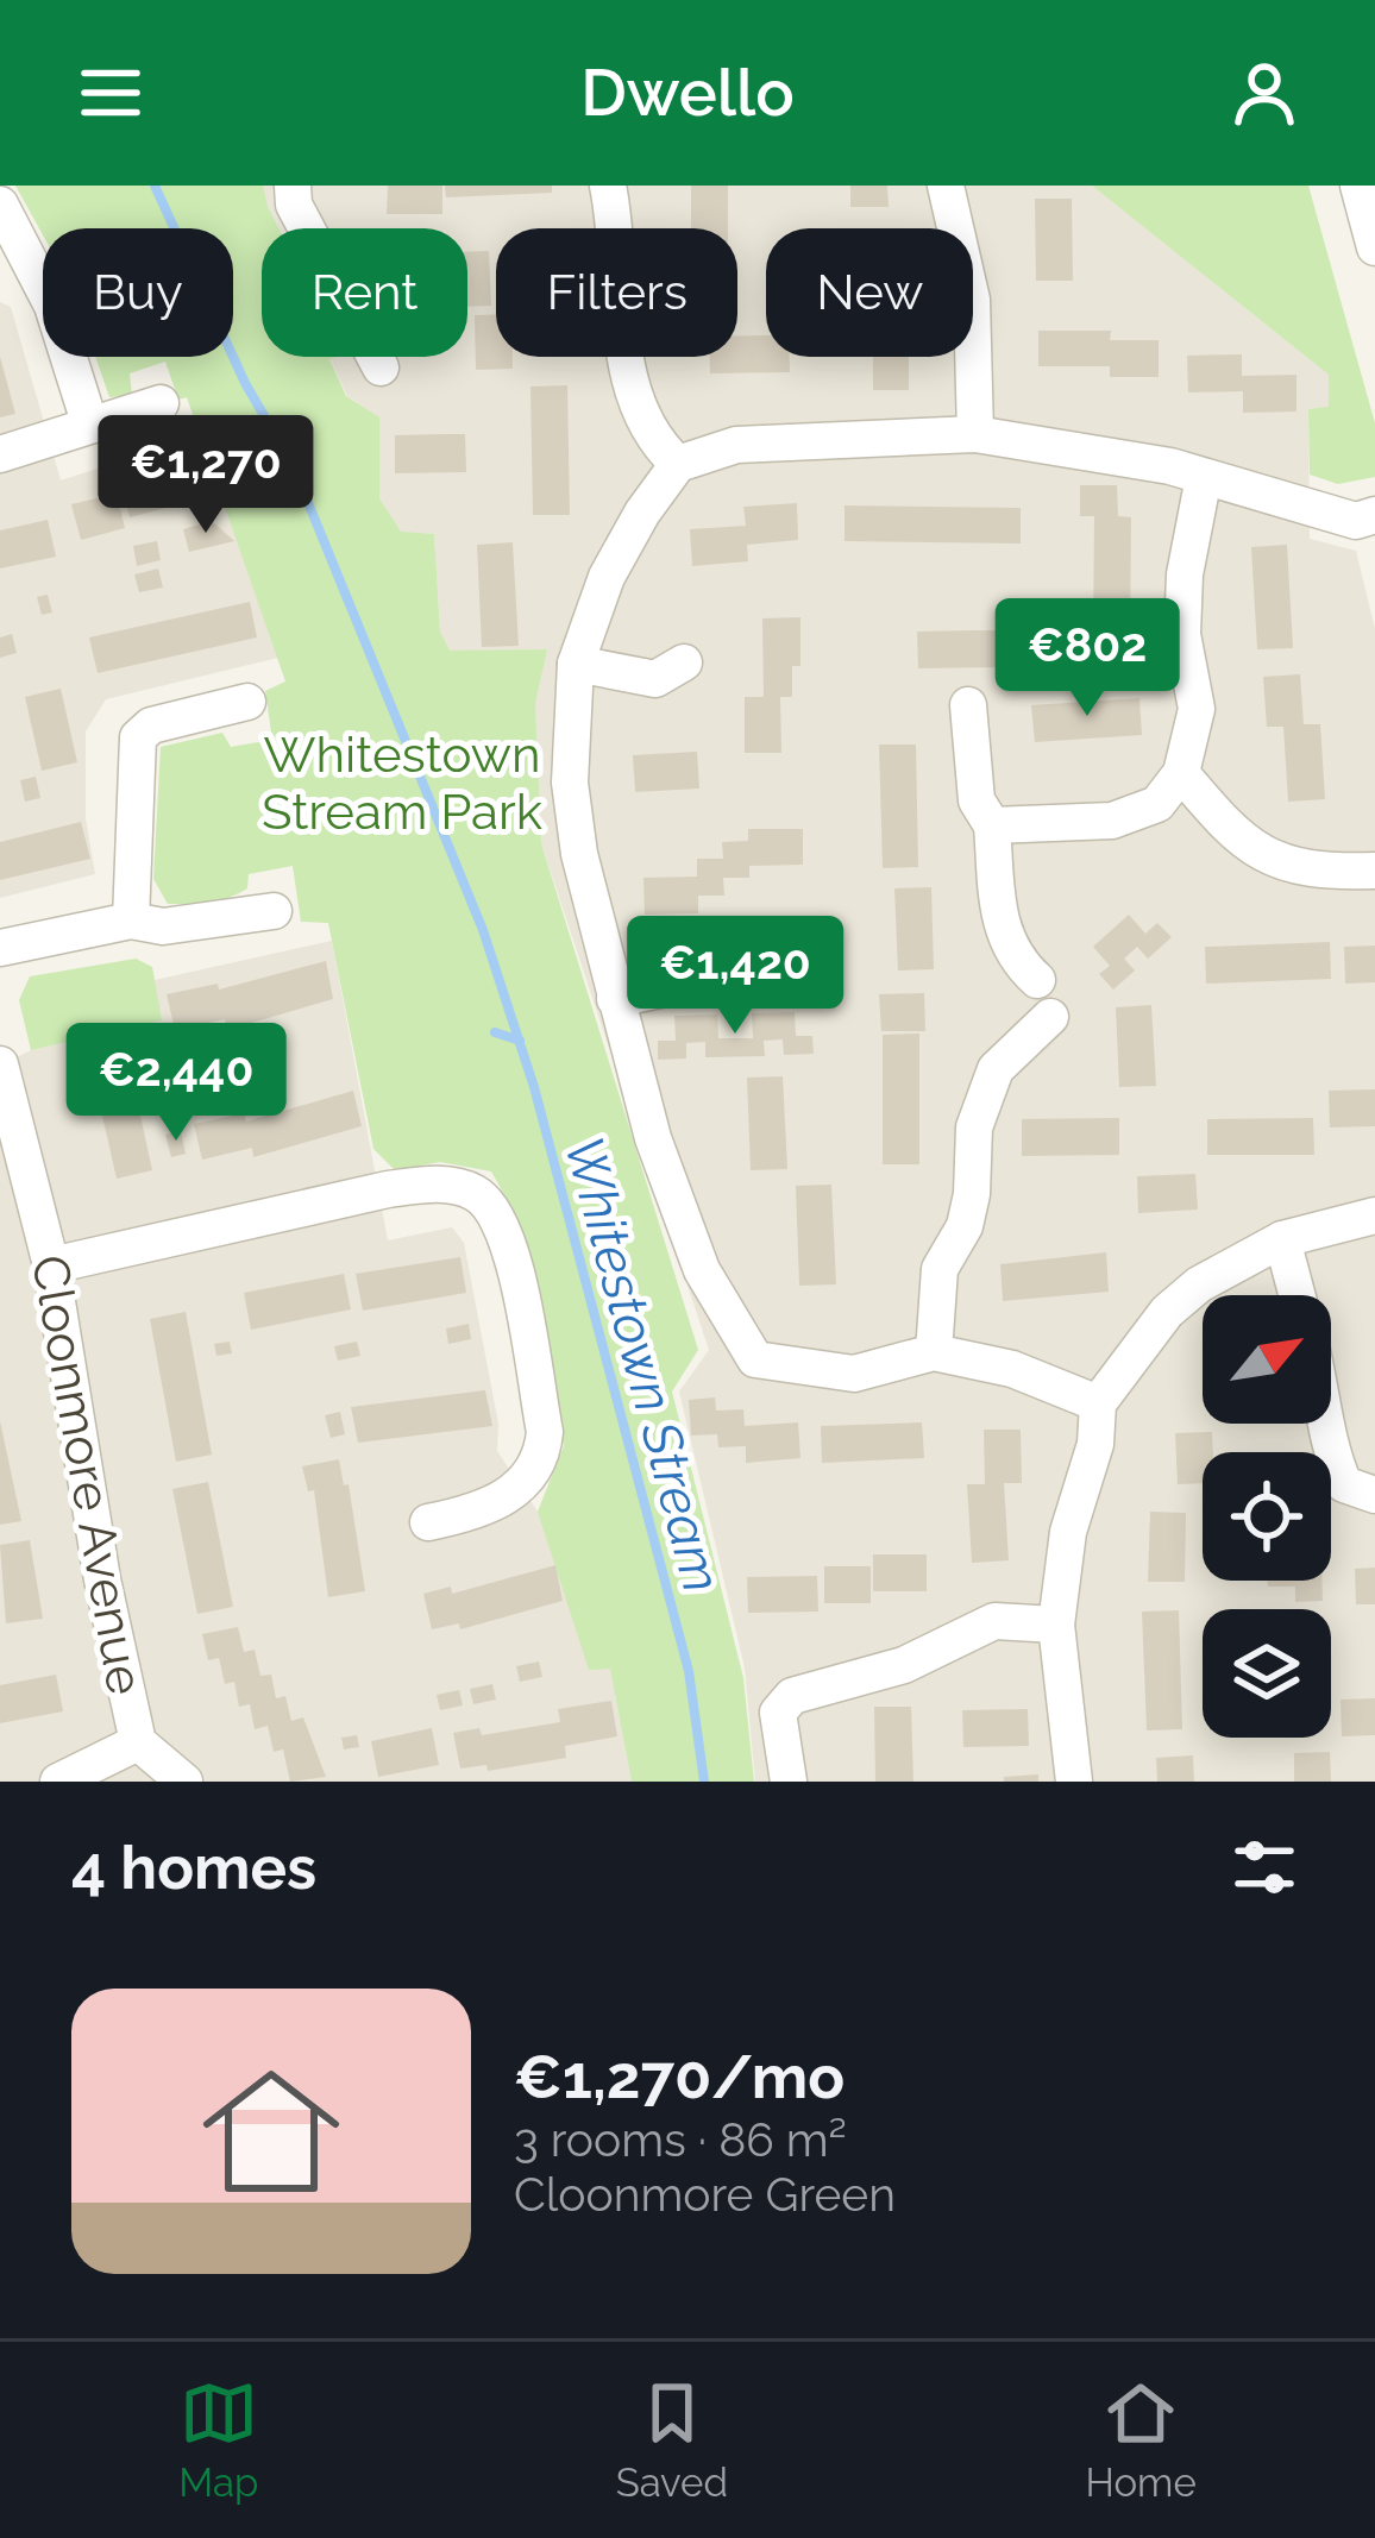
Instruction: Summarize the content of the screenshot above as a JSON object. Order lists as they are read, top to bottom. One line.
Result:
{"streets":{"street":["Cloonmore Avenue"]},"water":["Whitestown Stream"],"parks":["Whitestown Stream Park"],"north":"top right","page":{"header":"Dwello","chip":["Buy","Rent","Filters","New"],"price":["€1,270","€802","€1,420","€2,440"],"heading":"4 homes","list":[{"name":"€1,270/mo","note":"3 rooms · 86 m² · Cloonmore Green"}],"tabs":["Map","Saved","Home"]}}
